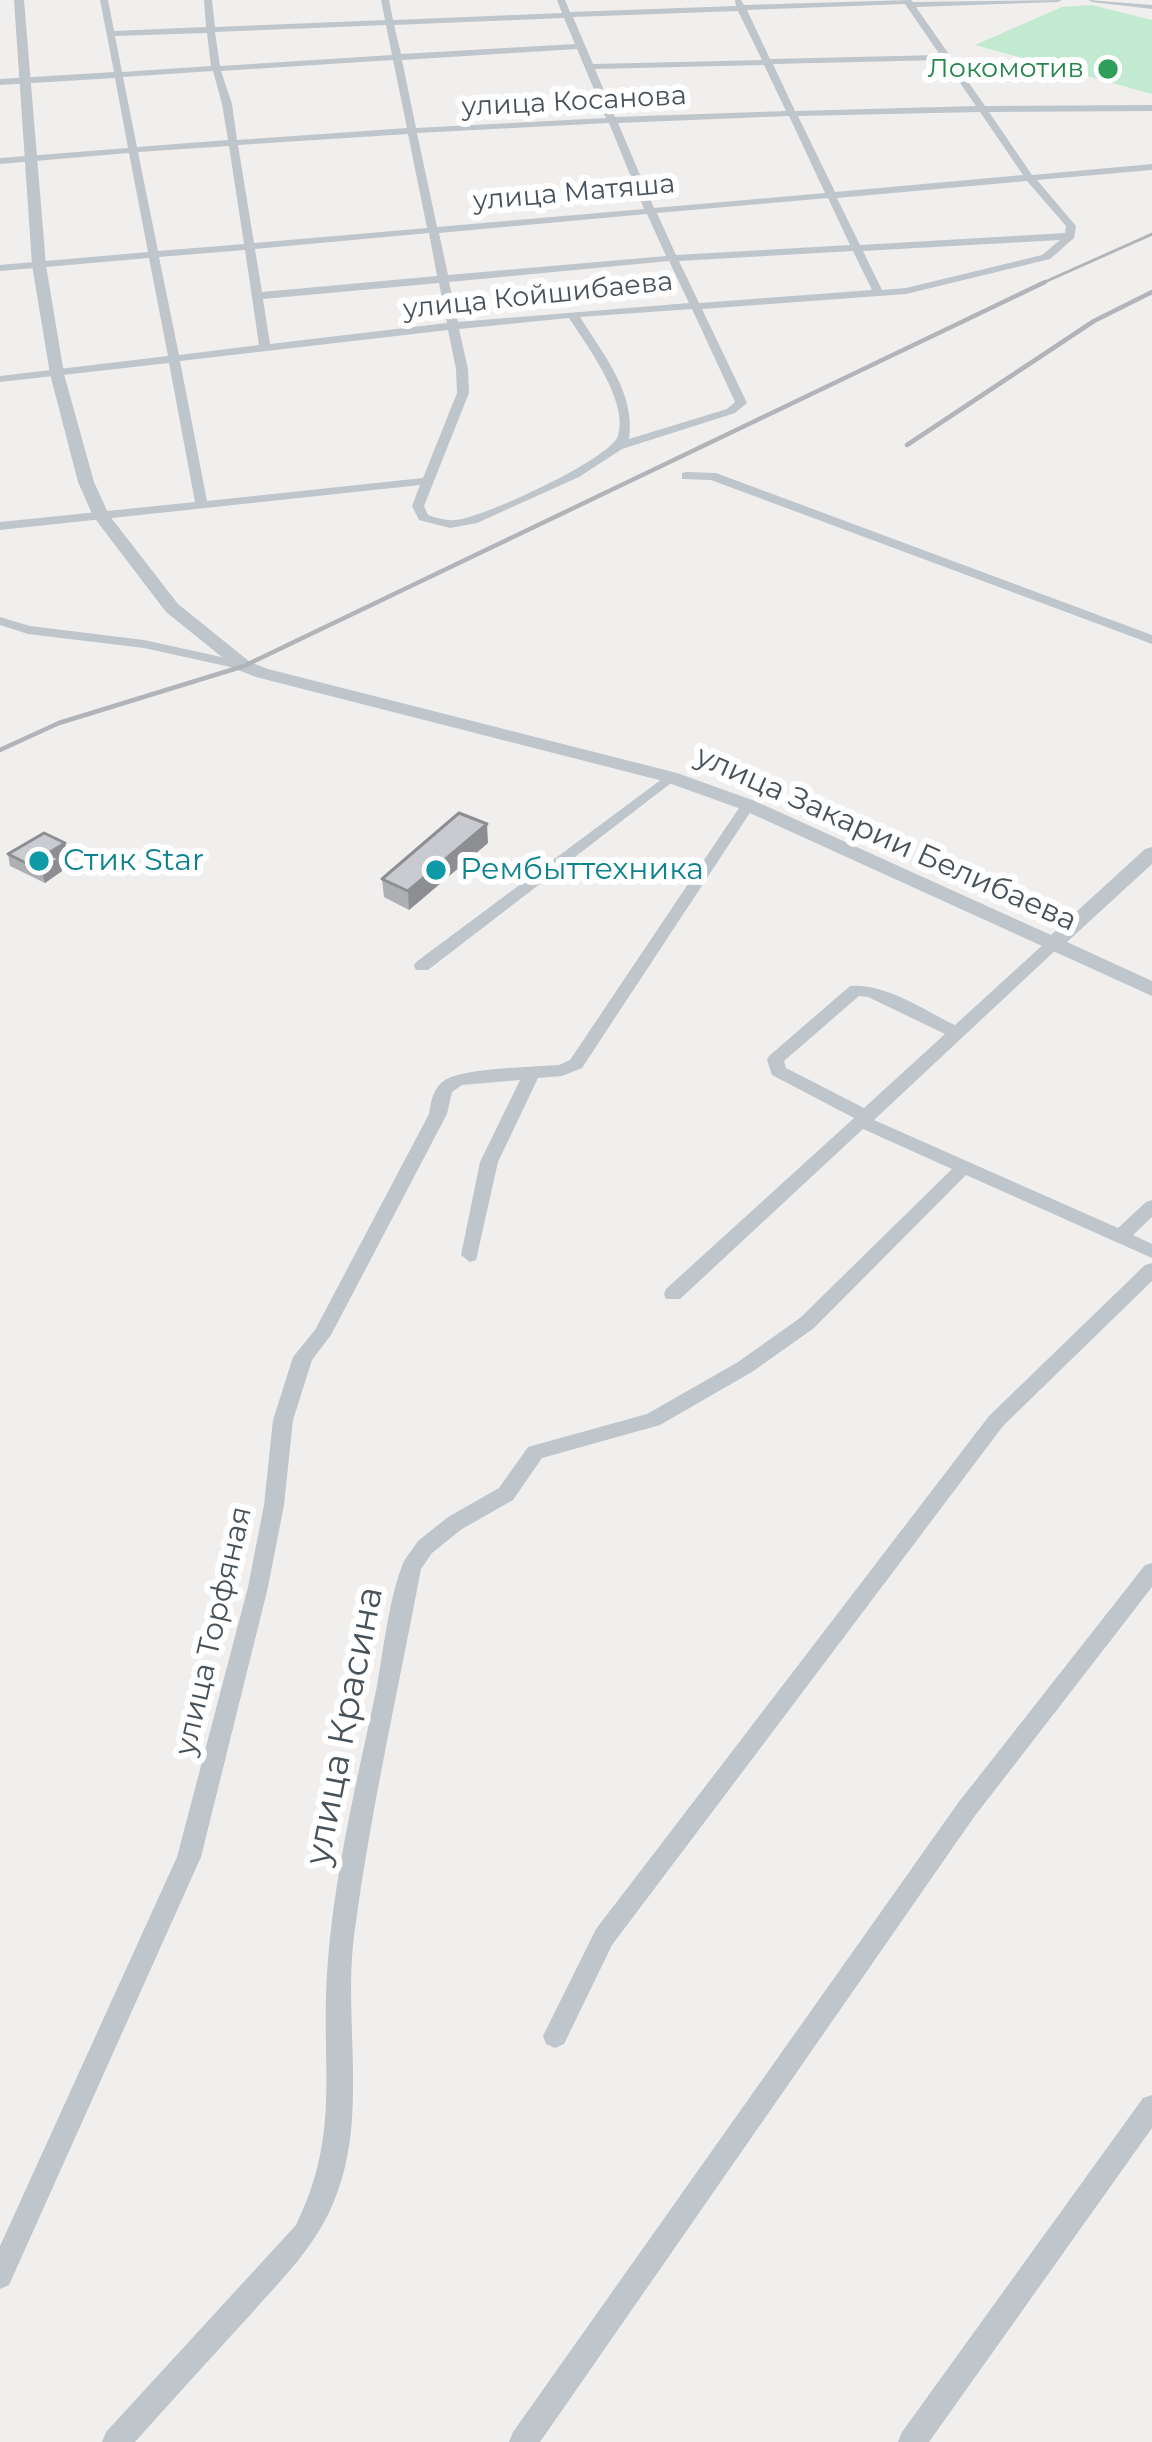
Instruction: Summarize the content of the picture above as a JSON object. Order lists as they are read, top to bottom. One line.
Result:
{"streets":{"street":["улица Косанова","улица Матяша","улица Койшибаева","улица Закарии Белибаева","улица Торфяная","улица Красина"]},"crossings":[["улица Закарии Белибаева","улица Торфяная"]],"places":["Локомотив","Стик Star","Рембыттехника"]}
